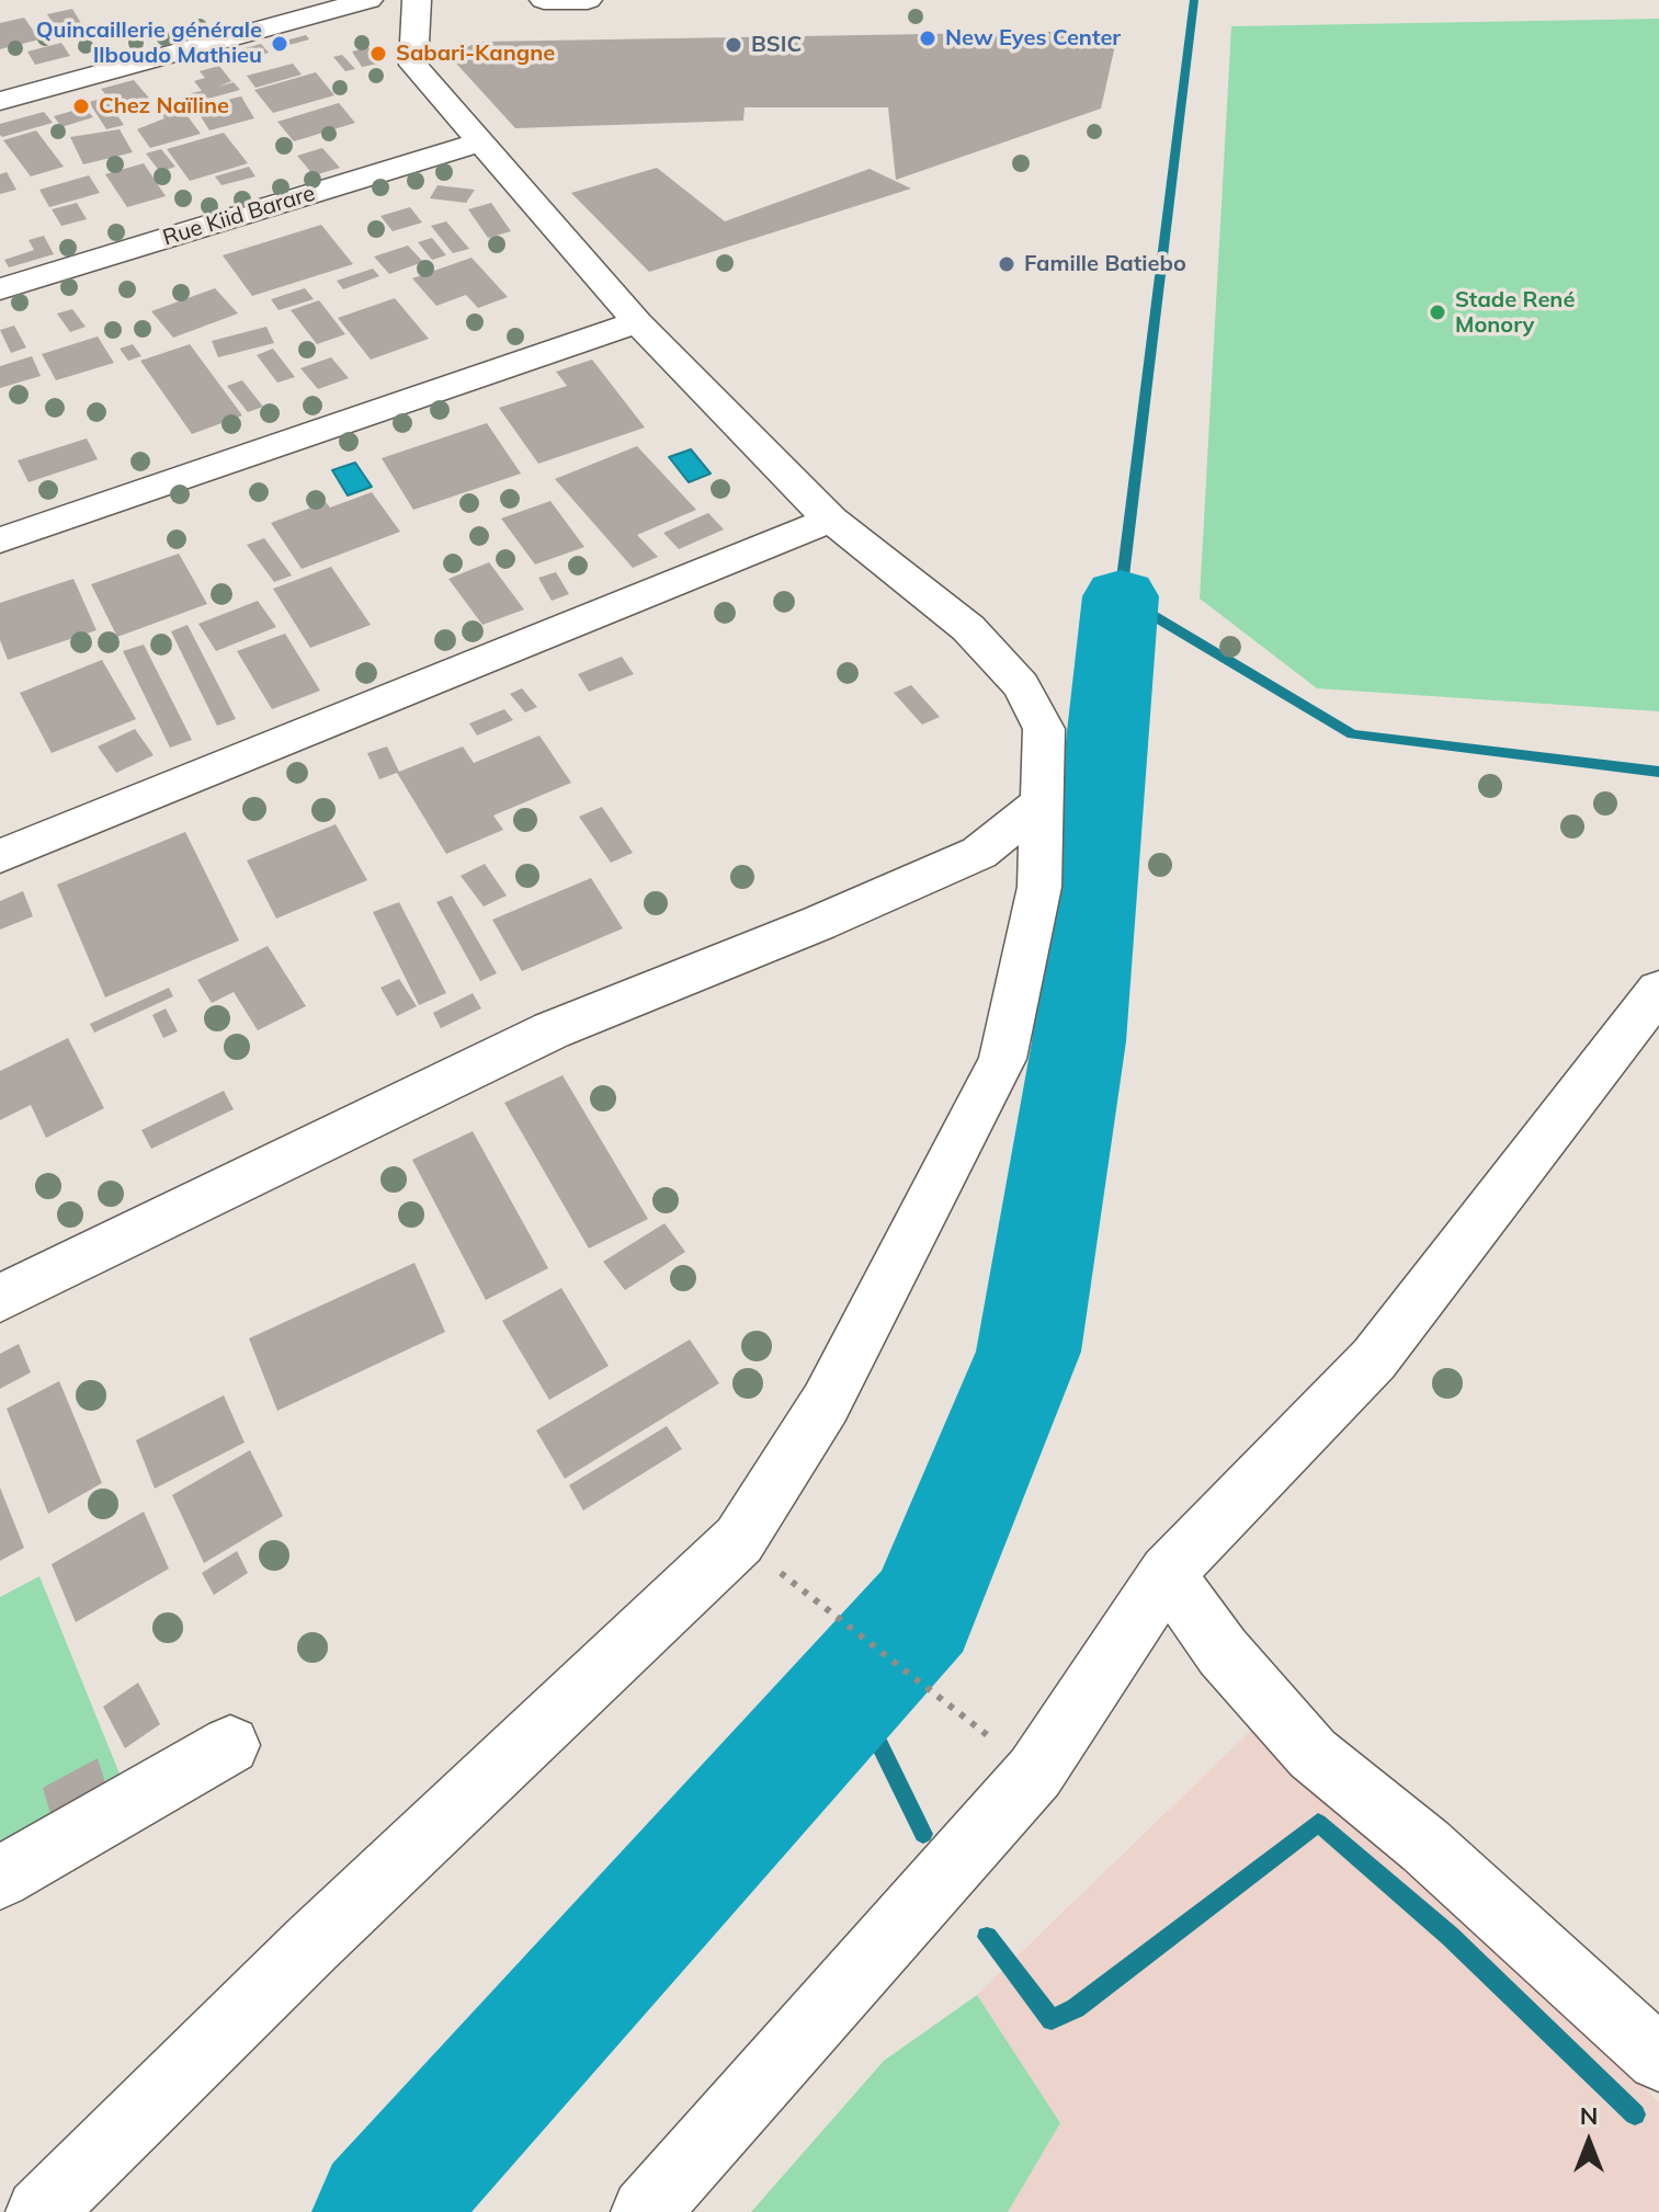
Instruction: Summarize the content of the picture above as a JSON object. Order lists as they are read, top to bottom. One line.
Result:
{"streets":{"street":["Rue Kiid Barare"]},"places":["New Eyes Center","Quincaillerie générale Ilboudo Mathieu","BSIC","Sabari-Kangne","Chez Naïline","Famille Batiebo","Stade René Monory"],"north":"top"}
